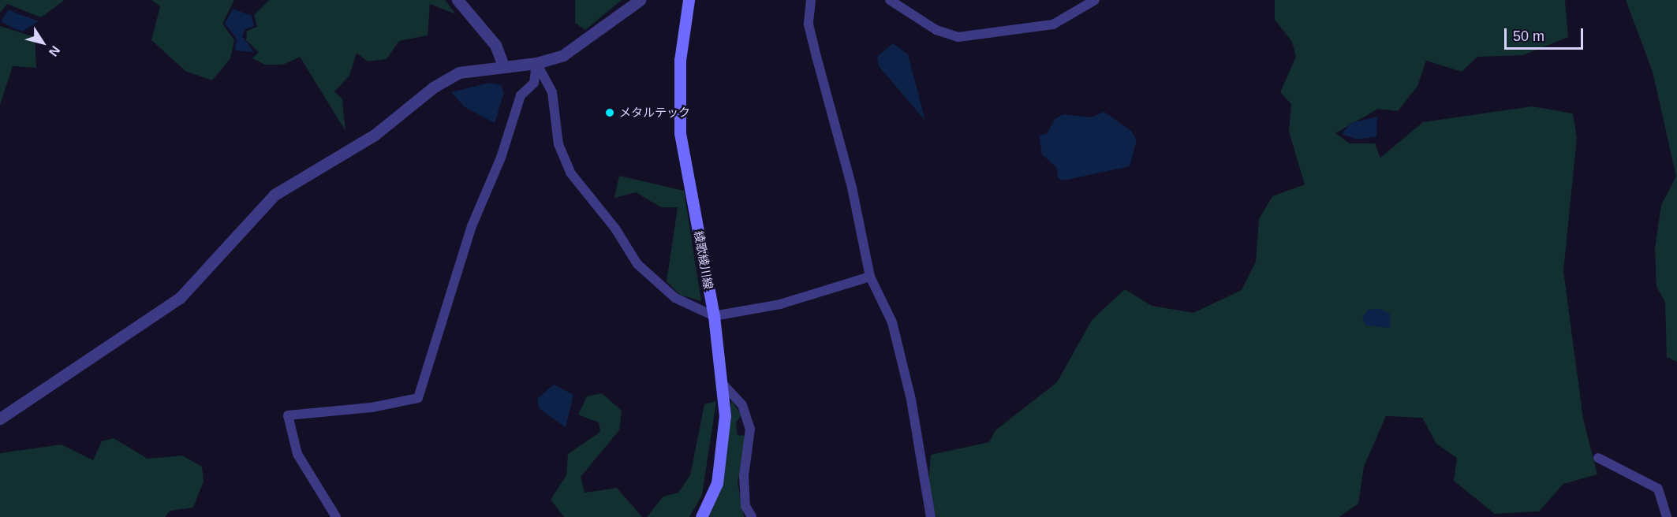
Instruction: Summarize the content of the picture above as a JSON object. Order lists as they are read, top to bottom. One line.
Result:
{"streets":{"main road":["綾歌綾川線"]},"places":["メタルテック"],"scale_bar":"50 m","north":"bottom right"}
